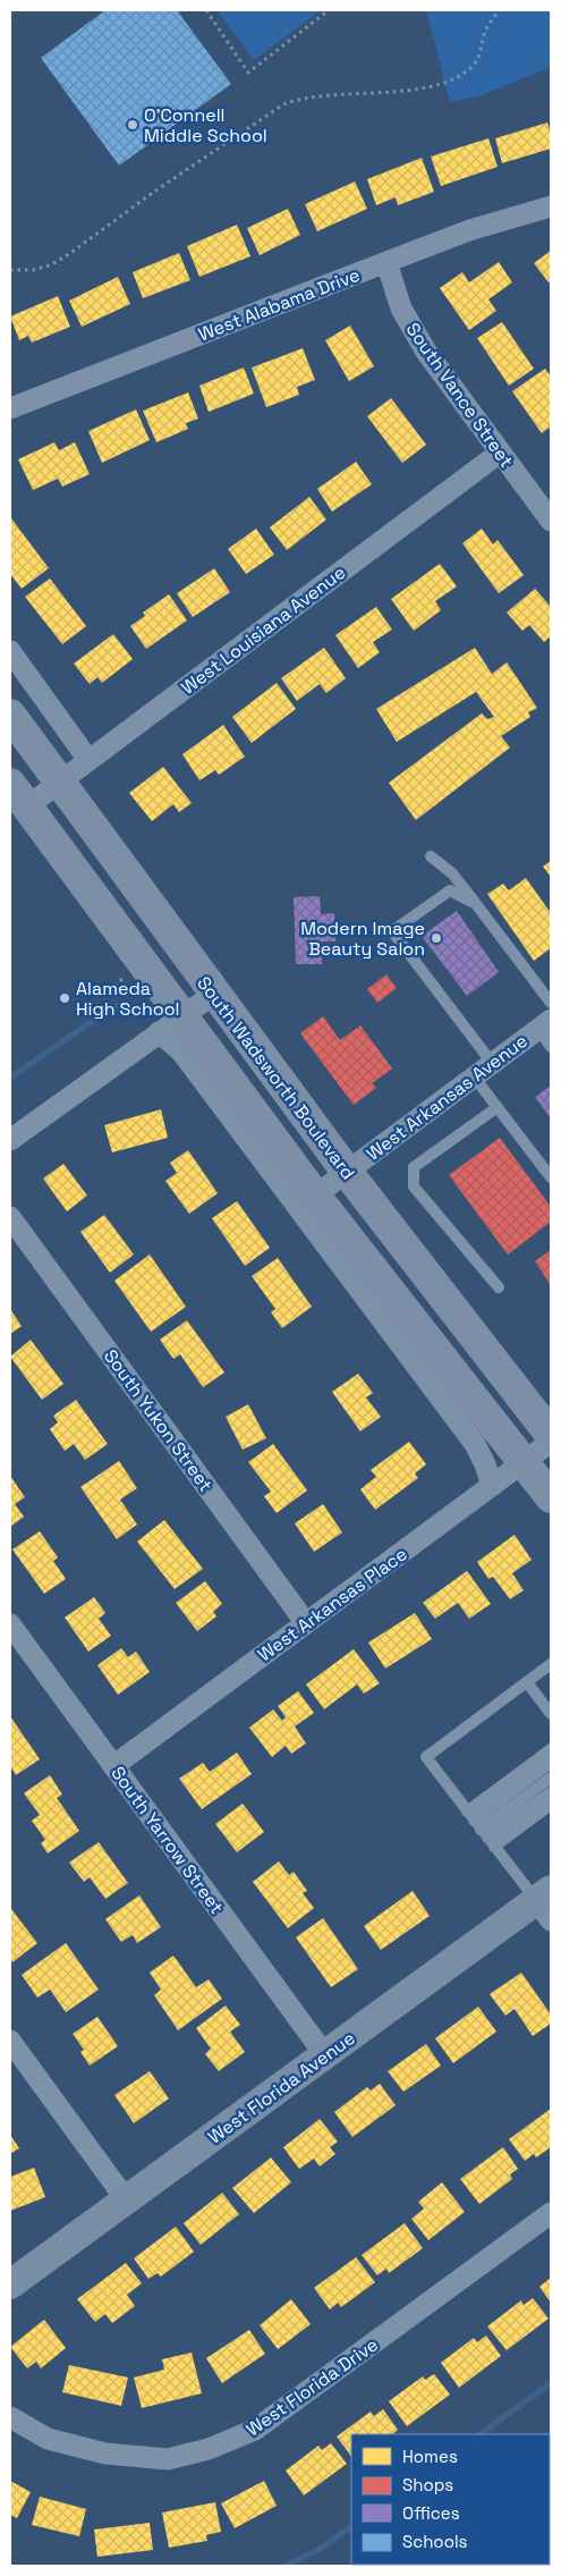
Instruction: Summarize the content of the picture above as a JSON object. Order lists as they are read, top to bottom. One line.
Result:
{"streets":{"main road":["South Wadsworth Boulevard"],"street":["West Alabama Drive","South Vance Street","West Louisiana Avenue","West Arkansas Avenue","South Yukon Street","West Arkansas Place","South Yarrow Street","West Florida Avenue","West Florida Drive"]},"crossings":[["West Alabama Drive","South Vance Street"],["South Vance Street","West Louisiana Avenue"],["West Louisiana Avenue","South Wadsworth Boulevard"],["South Wadsworth Boulevard","West Arkansas Avenue"],["South Wadsworth Boulevard","West Arkansas Place"],["South Yukon Street","West Arkansas Place"],["West Arkansas Place","South Yarrow Street"],["South Yarrow Street","West Florida Avenue"]],"places":["O'Connell Middle School","Modern Image Beauty Salon","Alameda High School"],"legend":["Homes","Shops","Offices","Schools"]}
